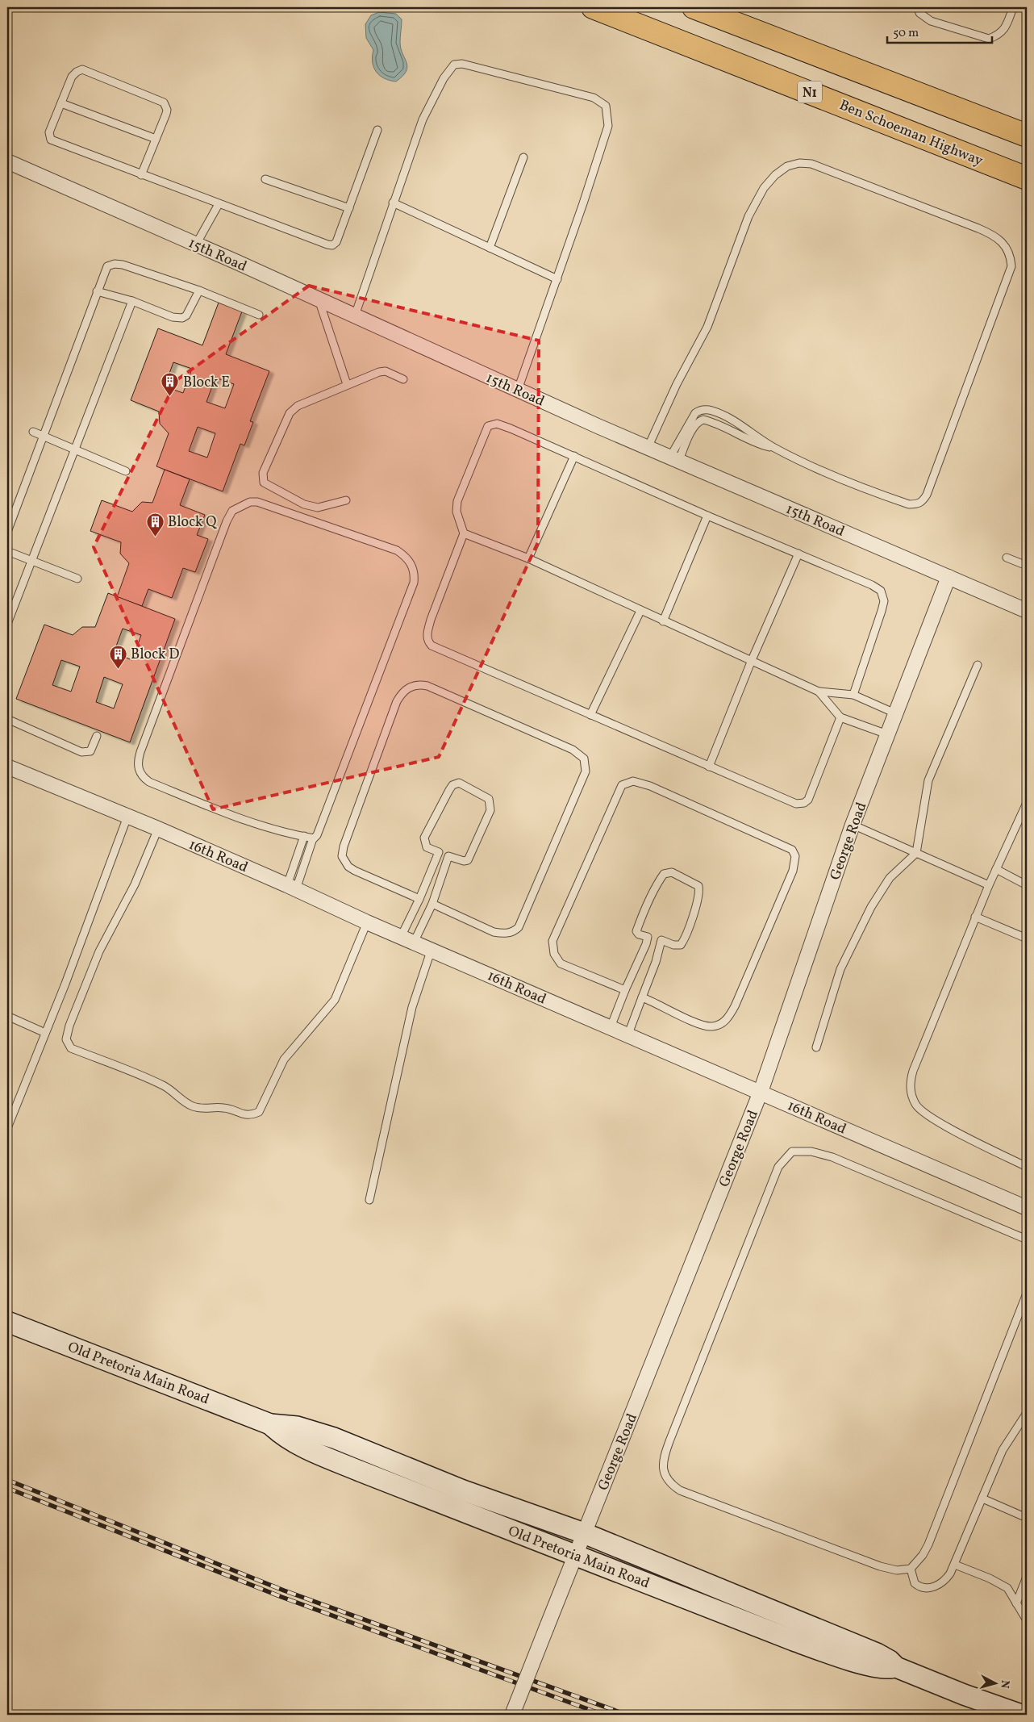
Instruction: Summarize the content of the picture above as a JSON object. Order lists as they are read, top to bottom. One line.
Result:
{"streets":{"highway":["N1","Ben Schoeman Highway"],"main road":["Old Pretoria Main Road"],"street":["15th Road","George Road","16th Road"]},"crossings":[["15th Road","George Road"],["George Road","16th Road"],["George Road","Old Pretoria Main Road"]],"places":{"building":["Block E","Block Q","Block D"]},"scale_bar":"50 m","north":"right"}
